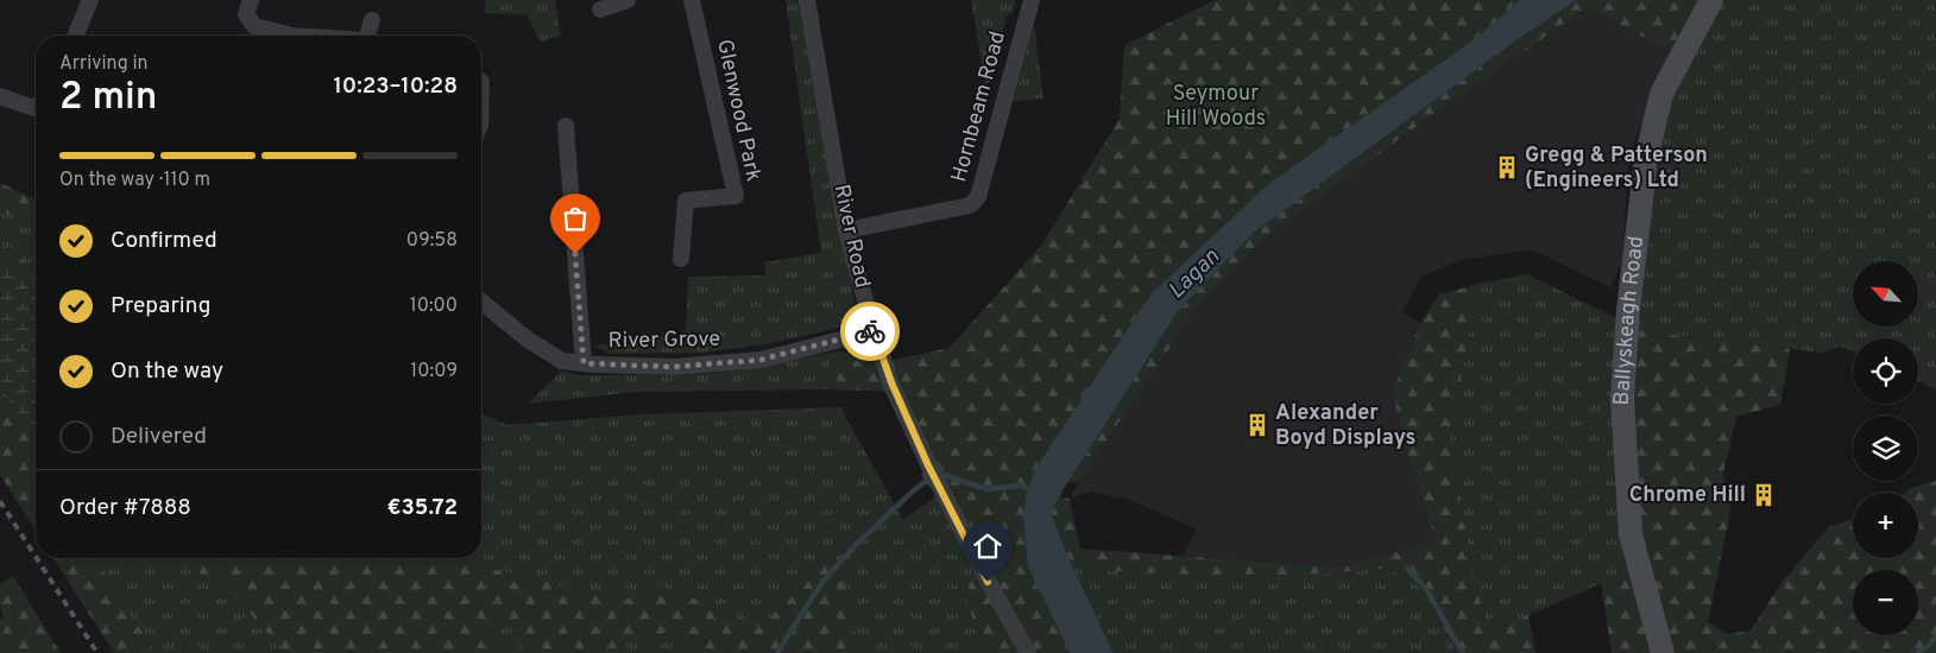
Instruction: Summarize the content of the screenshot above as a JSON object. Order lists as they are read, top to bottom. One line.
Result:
{"streets":{"main road":["Ballyskeagh Road"],"street":["Hornbeam Road","Glenwood Park","River Road","River Grove"]},"crossings":[["Hornbeam Road","River Road"],["River Road","River Grove"]],"water":["Lagan"],"parks":["Seymour Hill Woods"],"places":{"building":["Gregg & Patterson (Engineers) Ltd","Alexander Boyd Displays","Chrome Hill"]},"north":"top left","page":{"heading":["2 min","Arriving in","10:23–10:28"],"panel":["Order #7888","€35.72"],"bar":"On the way · 110 m","list":[["Confirmed","09:58"],["Preparing","10:00"],["On the way","10:09"],"Delivered"],"map_buttons":["+","−"]}}
